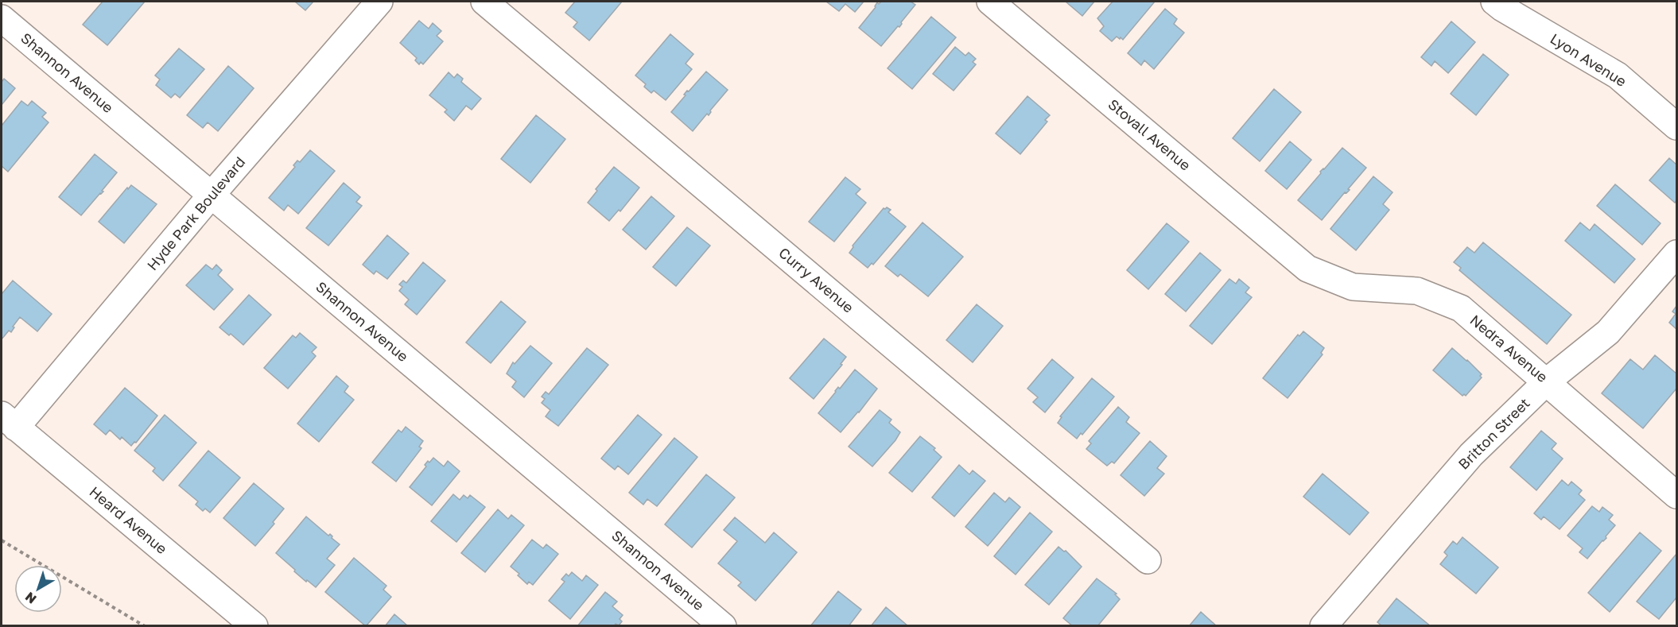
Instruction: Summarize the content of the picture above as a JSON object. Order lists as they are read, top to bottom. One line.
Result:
{"streets":{"street":["Lyon Avenue","Shannon Avenue","Stovall Avenue","Hyde Park Boulevard","Curry Avenue","Nedra Avenue","Britton Street","Heard Avenue"]},"crossings":[["Shannon Avenue","Hyde Park Boulevard"],["Stovall Avenue","Nedra Avenue"],["Hyde Park Boulevard","Heard Avenue"],["Nedra Avenue","Britton Street"]],"north":"bottom left"}
